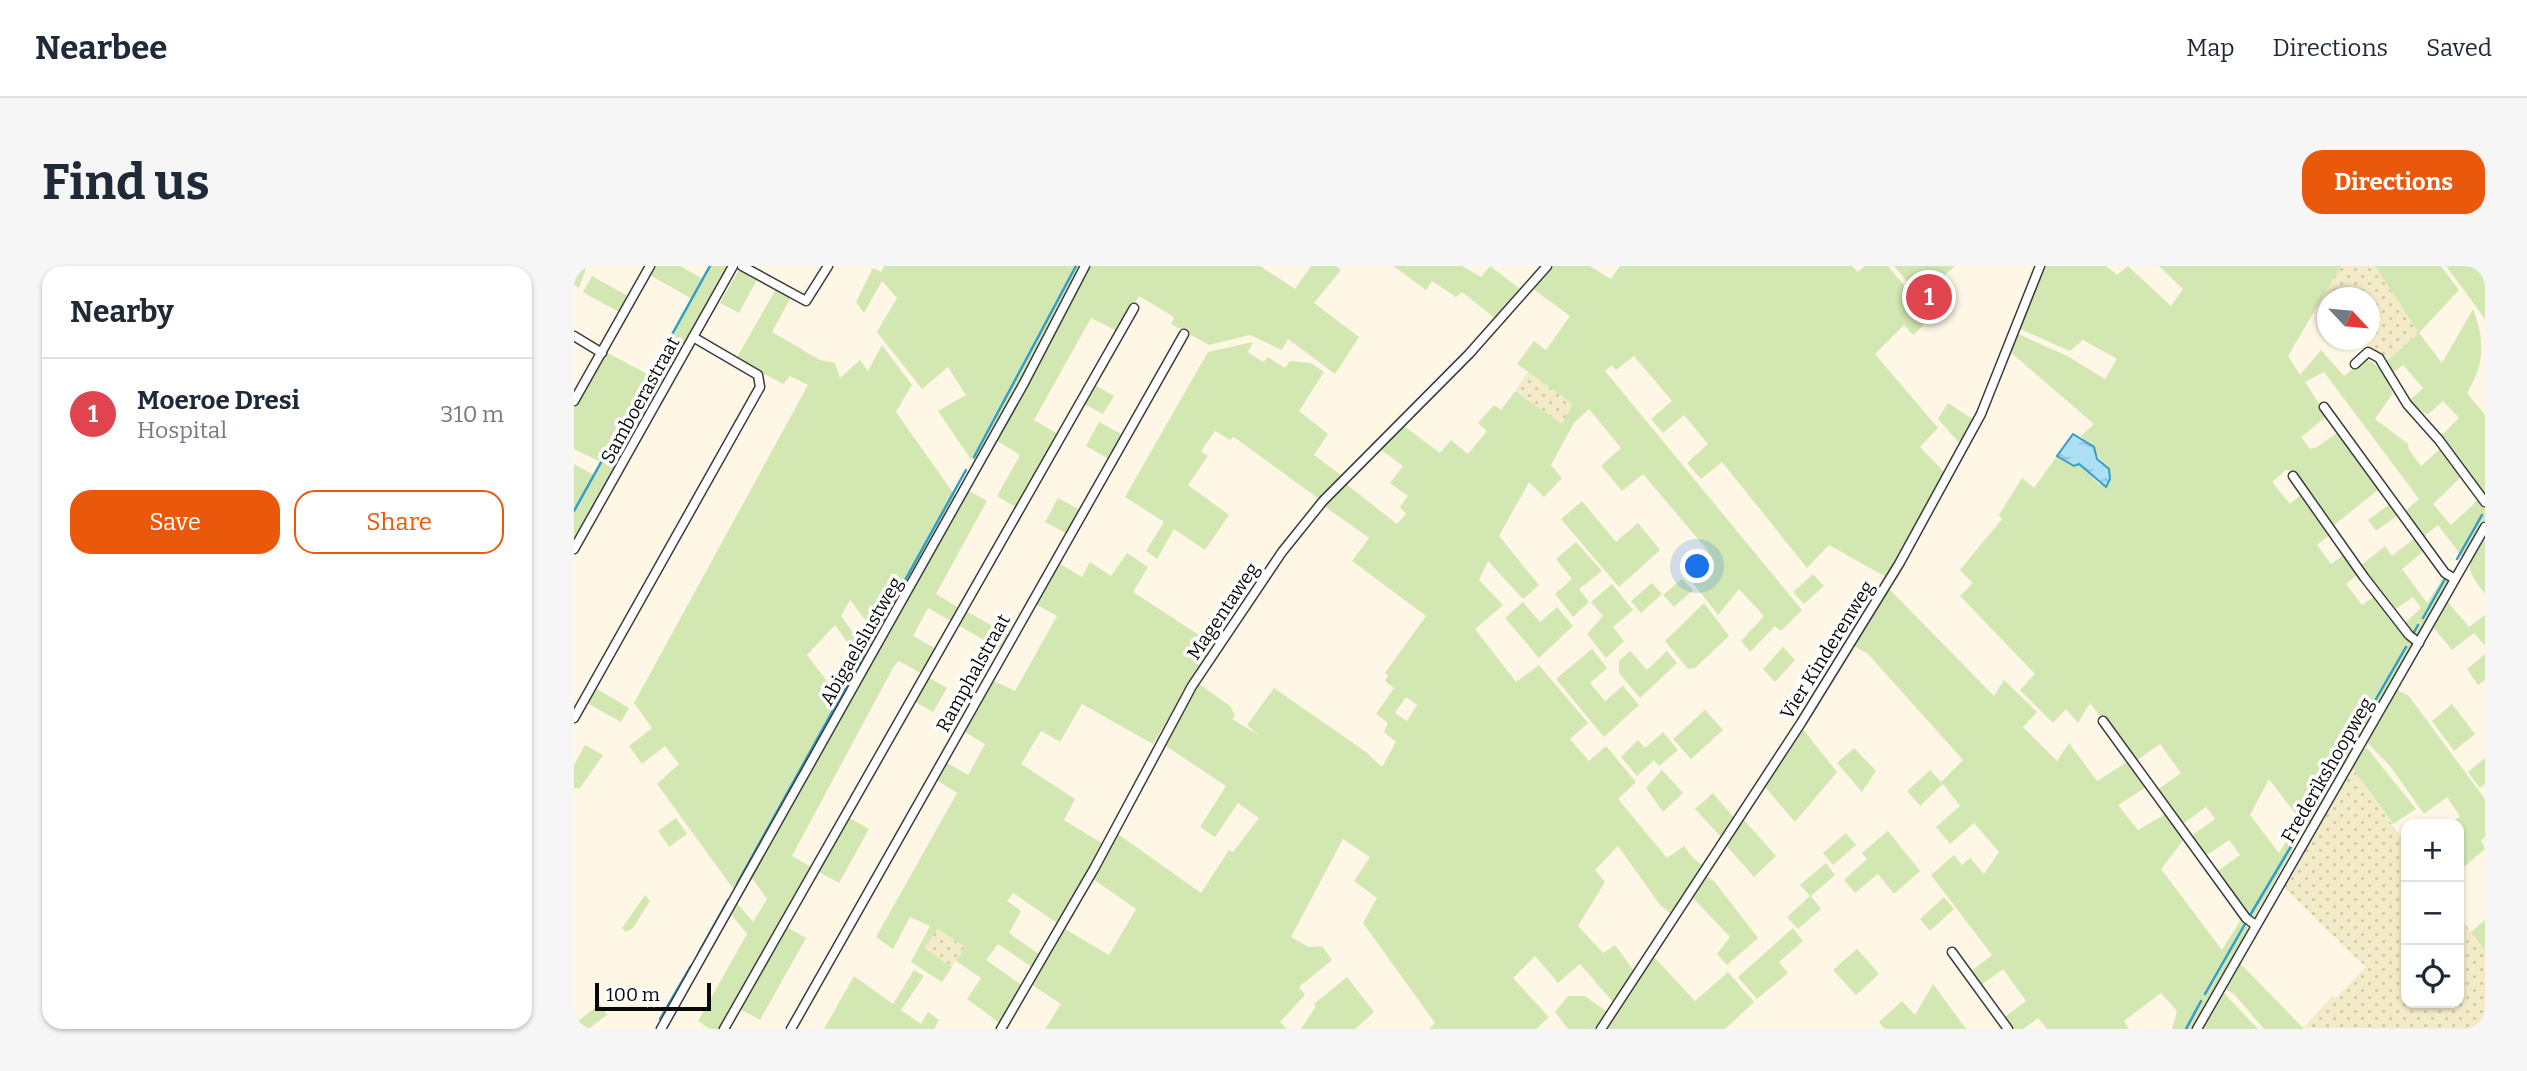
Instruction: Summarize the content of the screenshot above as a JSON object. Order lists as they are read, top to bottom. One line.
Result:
{"streets":{"street":["Samboerastraat","Magentaweg","Abigaelslustweg","Vier Kinderenweg","Ramphalstraat","Frederikshoopweg"]},"scale_bar":"100 m","north":"bottom right","page":{"header":"Nearbee","nav":["Map","Directions","Saved"],"buttons":["Directions",["Save","Share"]],"title":"Find us","heading":"Nearby","pins":"1","list":[{"mark":"1","name":"Moeroe Dresi","note":"Hospital","value":"310 m"}],"map_buttons":["+","−"],"scale":"100 m"}}
